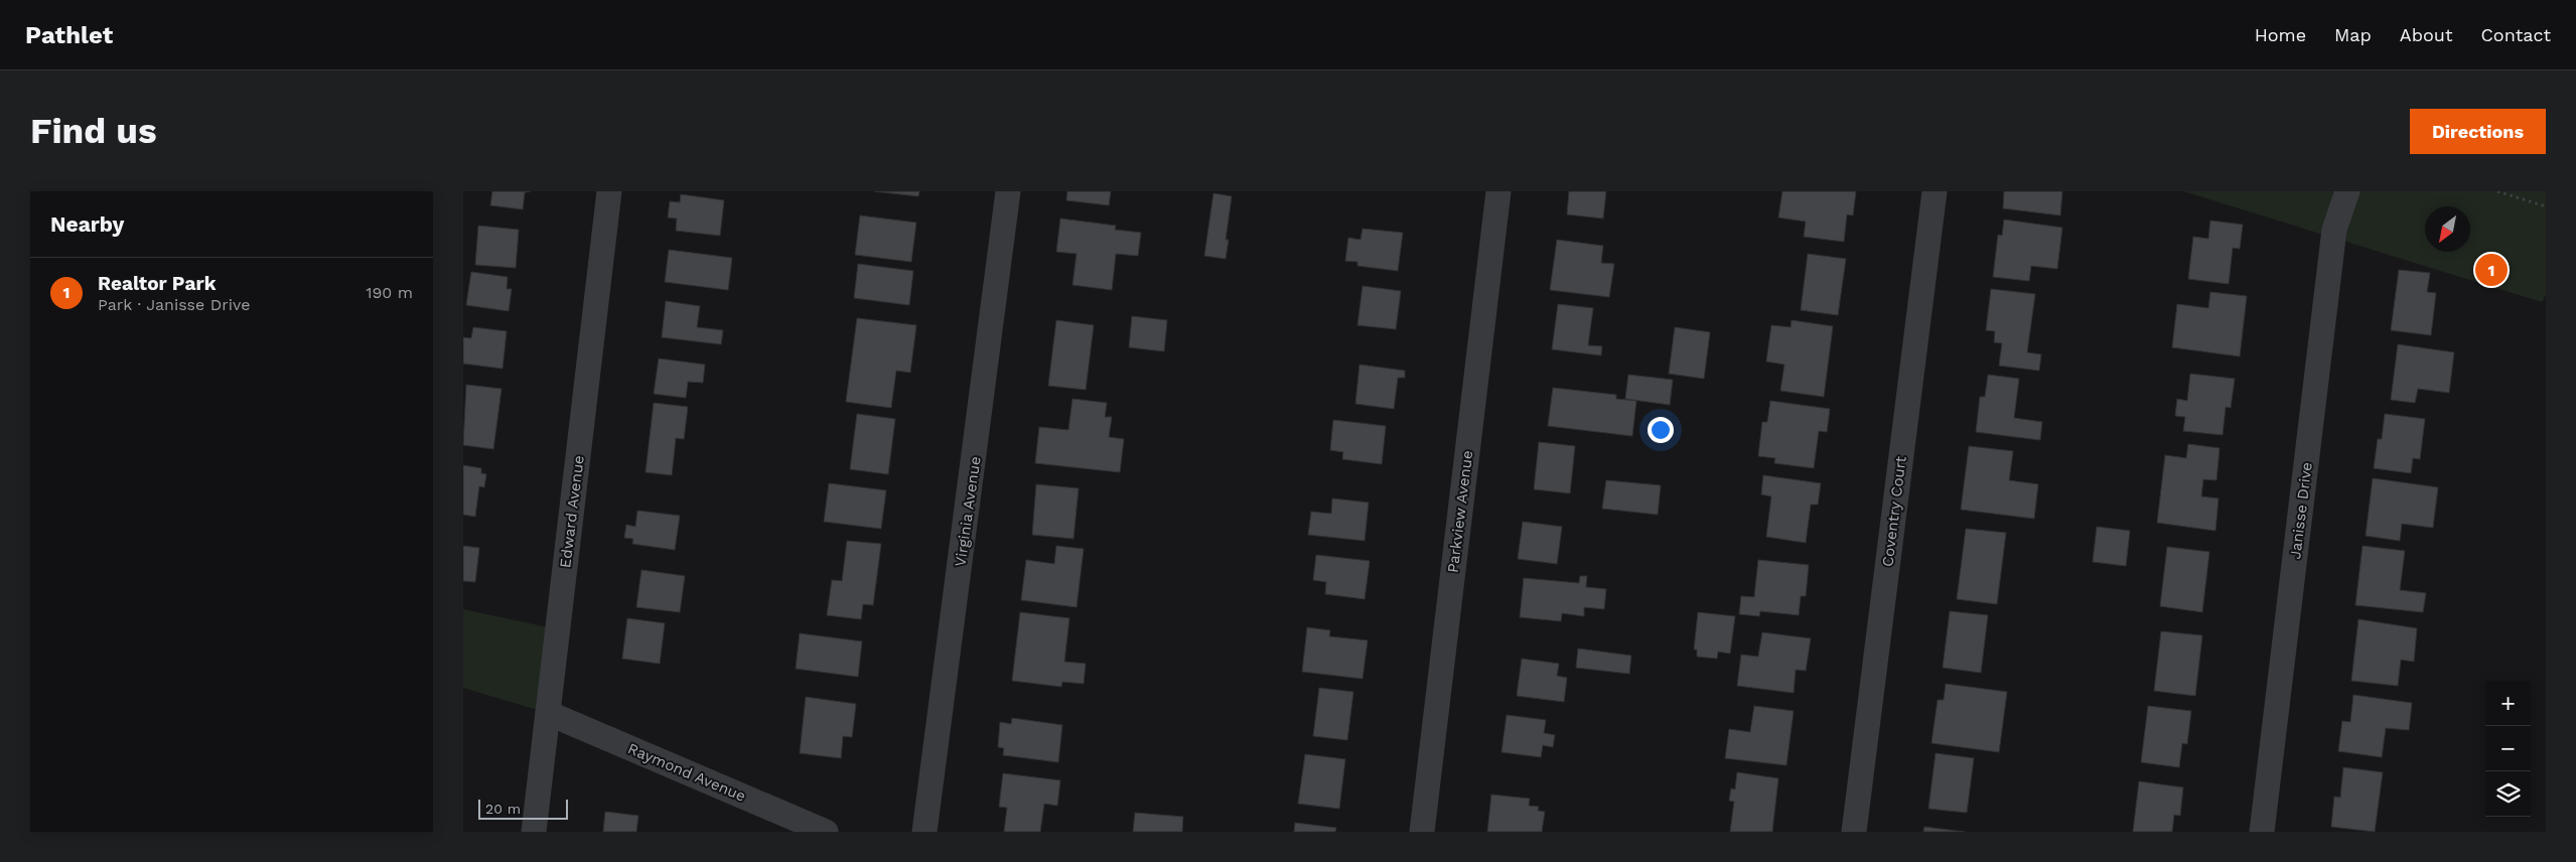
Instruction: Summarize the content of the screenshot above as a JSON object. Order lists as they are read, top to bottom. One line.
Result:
{"streets":{"street":["Janisse Drive","Edward Avenue","Virginia Avenue","Parkview Avenue","Coventry Court","Raymond Avenue"]},"crossings":[["Edward Avenue","Raymond Avenue"]],"scale_bar":"20 m","north":"bottom left","page":{"header":"Pathlet","nav":["Home","Map","About","Contact"],"buttons":"Directions","title":"Find us","heading":"Nearby","pins":"1","list":[{"mark":"1","name":"Realtor Park","note":"Park · Janisse Drive","value":"190 m"}],"map_buttons":["+","−"],"scale":"20 m"}}
